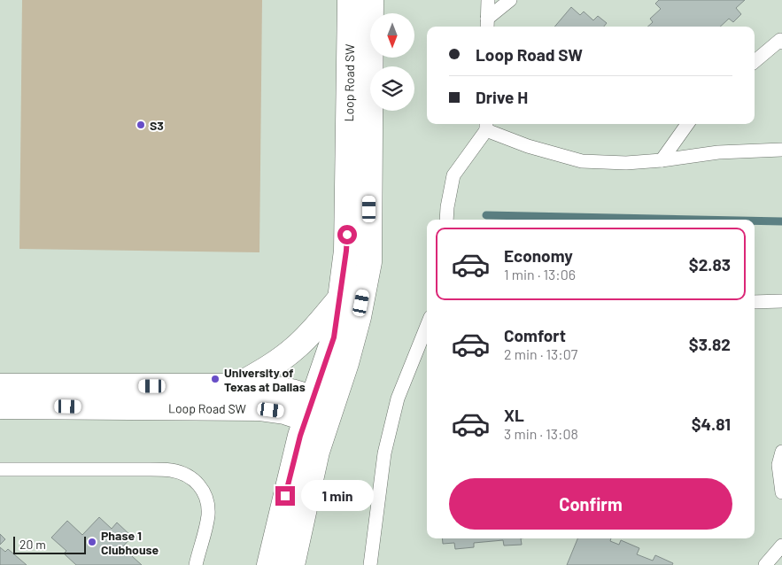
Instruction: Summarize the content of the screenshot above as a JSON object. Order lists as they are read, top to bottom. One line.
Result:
{"streets":{"street":["Loop Road SW"]},"places":["S3","University of Texas at Dallas","Phase 1 Clubhouse"],"scale_bar":"20 m","north":"bottom","page":{"banner":["Loop Road SW","Drive H"],"list":[{"name":"Economy","note":"1 min · 13:06","value":"$2.83"},{"name":"Comfort","note":"2 min · 13:07","value":"$3.82"},{"name":"XL","note":"3 min · 13:08","value":"$4.81"}],"buttons":"Confirm","bubble":"1 min","scale":"20 m"}}
